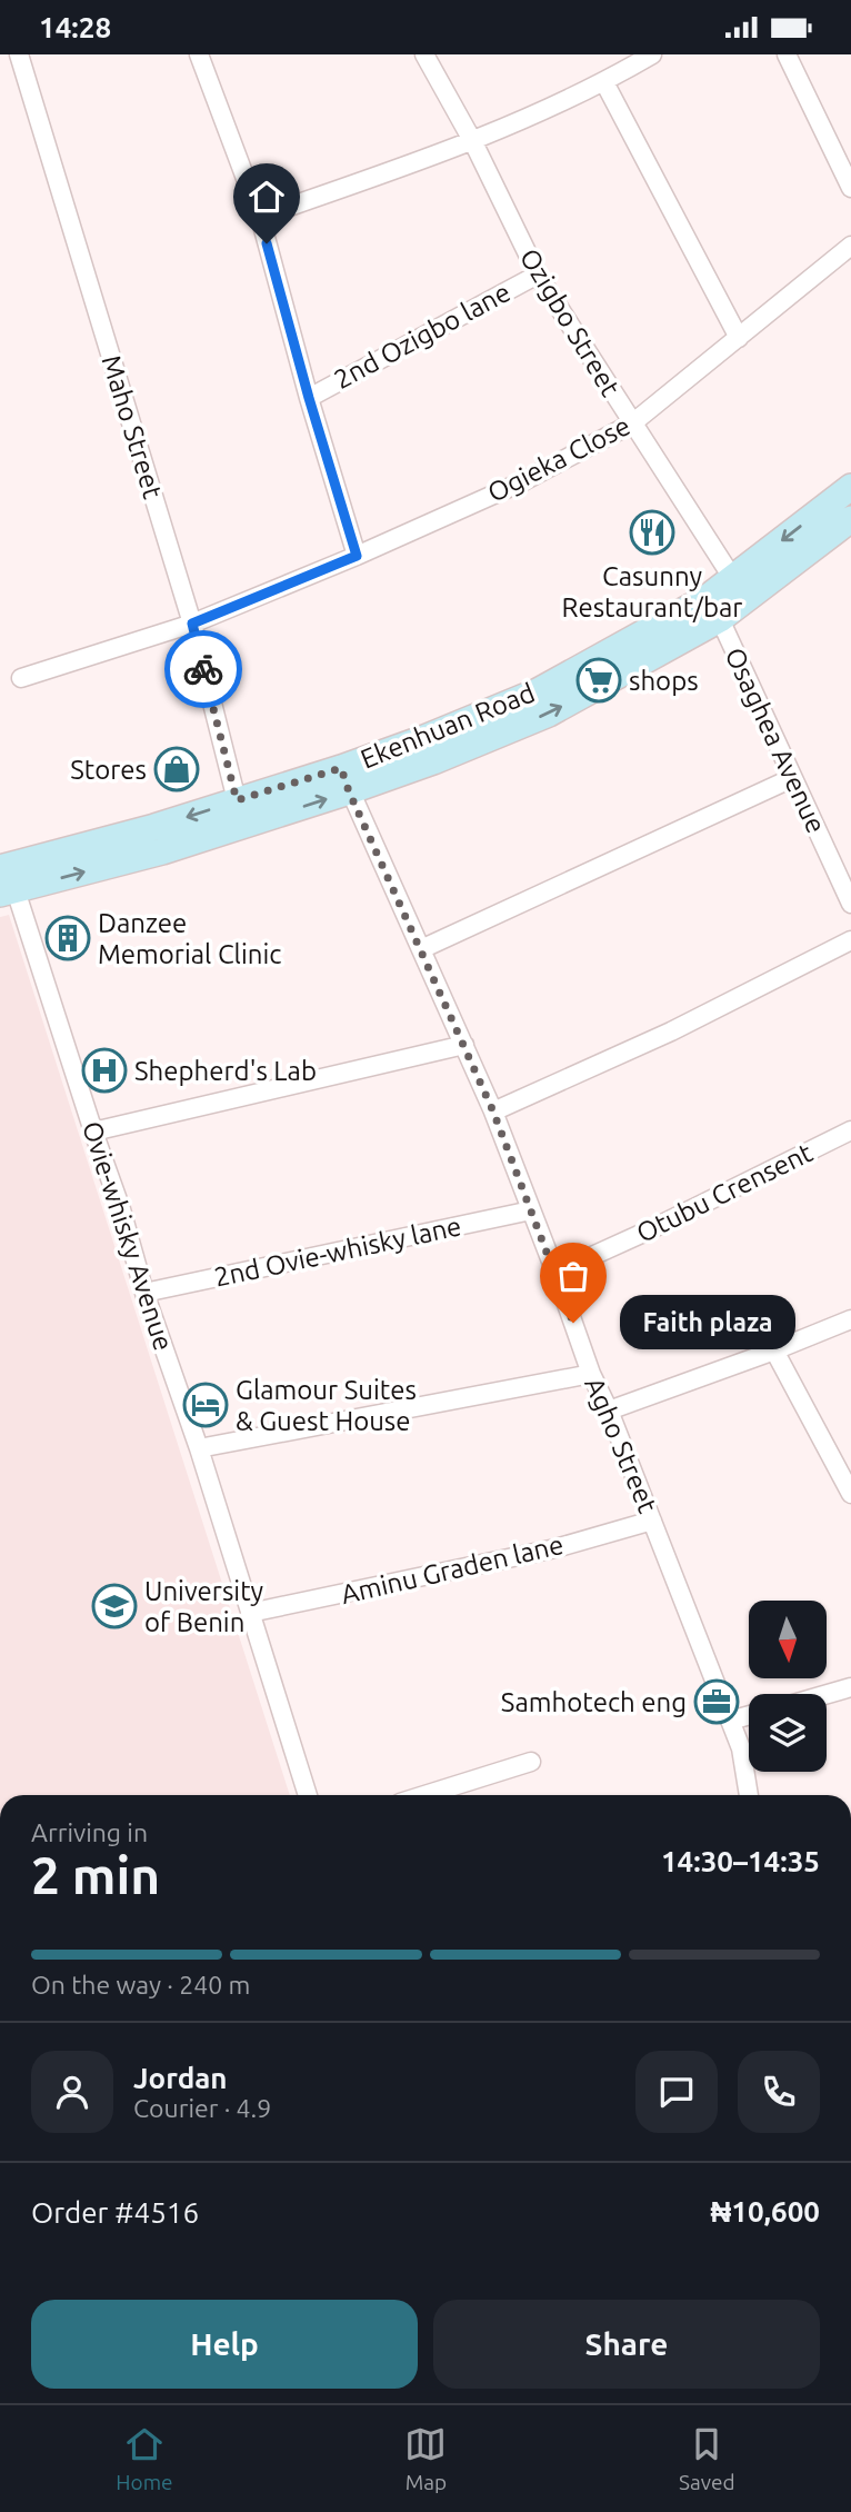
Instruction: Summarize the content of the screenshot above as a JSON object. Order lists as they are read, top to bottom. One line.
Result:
{"streets":{"main road":["Ekenhuan Road"],"street":["Ozigbo Street","2nd Ozigbo lane","Maho Street","Ogieka Close","Osaghea Avenue","Otubu Crensent","Ovie-whisky Avenue","2nd Ovie-whisky lane","Agho Street","Aminu Graden lane"]},"crossings":[["Ozigbo Street","2nd Ozigbo lane"],["Ozigbo Street","Ogieka Close"],["Ozigbo Street","Ekenhuan Road"],["Maho Street","Ogieka Close"],["Maho Street","Ekenhuan Road"],["Ekenhuan Road","Osaghea Avenue"],["Ekenhuan Road","Ovie-whisky Avenue"],["Ekenhuan Road","Agho Street"],["Otubu Crensent","Agho Street"],["Ovie-whisky Avenue","2nd Ovie-whisky lane"],["Ovie-whisky Avenue","Aminu Graden lane"],["2nd Ovie-whisky lane","Agho Street"],["Agho Street","Aminu Graden lane"]],"places":{"restaurant":["Casunny Restaurant/bar"],"supermarket":["shops"],"shop":["Stores"],"building":["Danzee Memorial Clinic"],"hospital":["Shepherd's Lab"],"other":["Faith plaza"],"hotel":["Glamour Suites & Guest House"],"school or university":["University of Benin"],"office":["Samhotech eng"]},"north":"bottom","page":{"status":"14:28","bubble":"Faith plaza","heading":["2 min","Arriving in","14:30–14:35"],"panel":["Jordan","Courier · 4.9","Order #4516","₦10,600"],"bar":"On the way · 240 m","buttons":["Help","Share"],"tabs":["Home","Map","Saved"]}}
